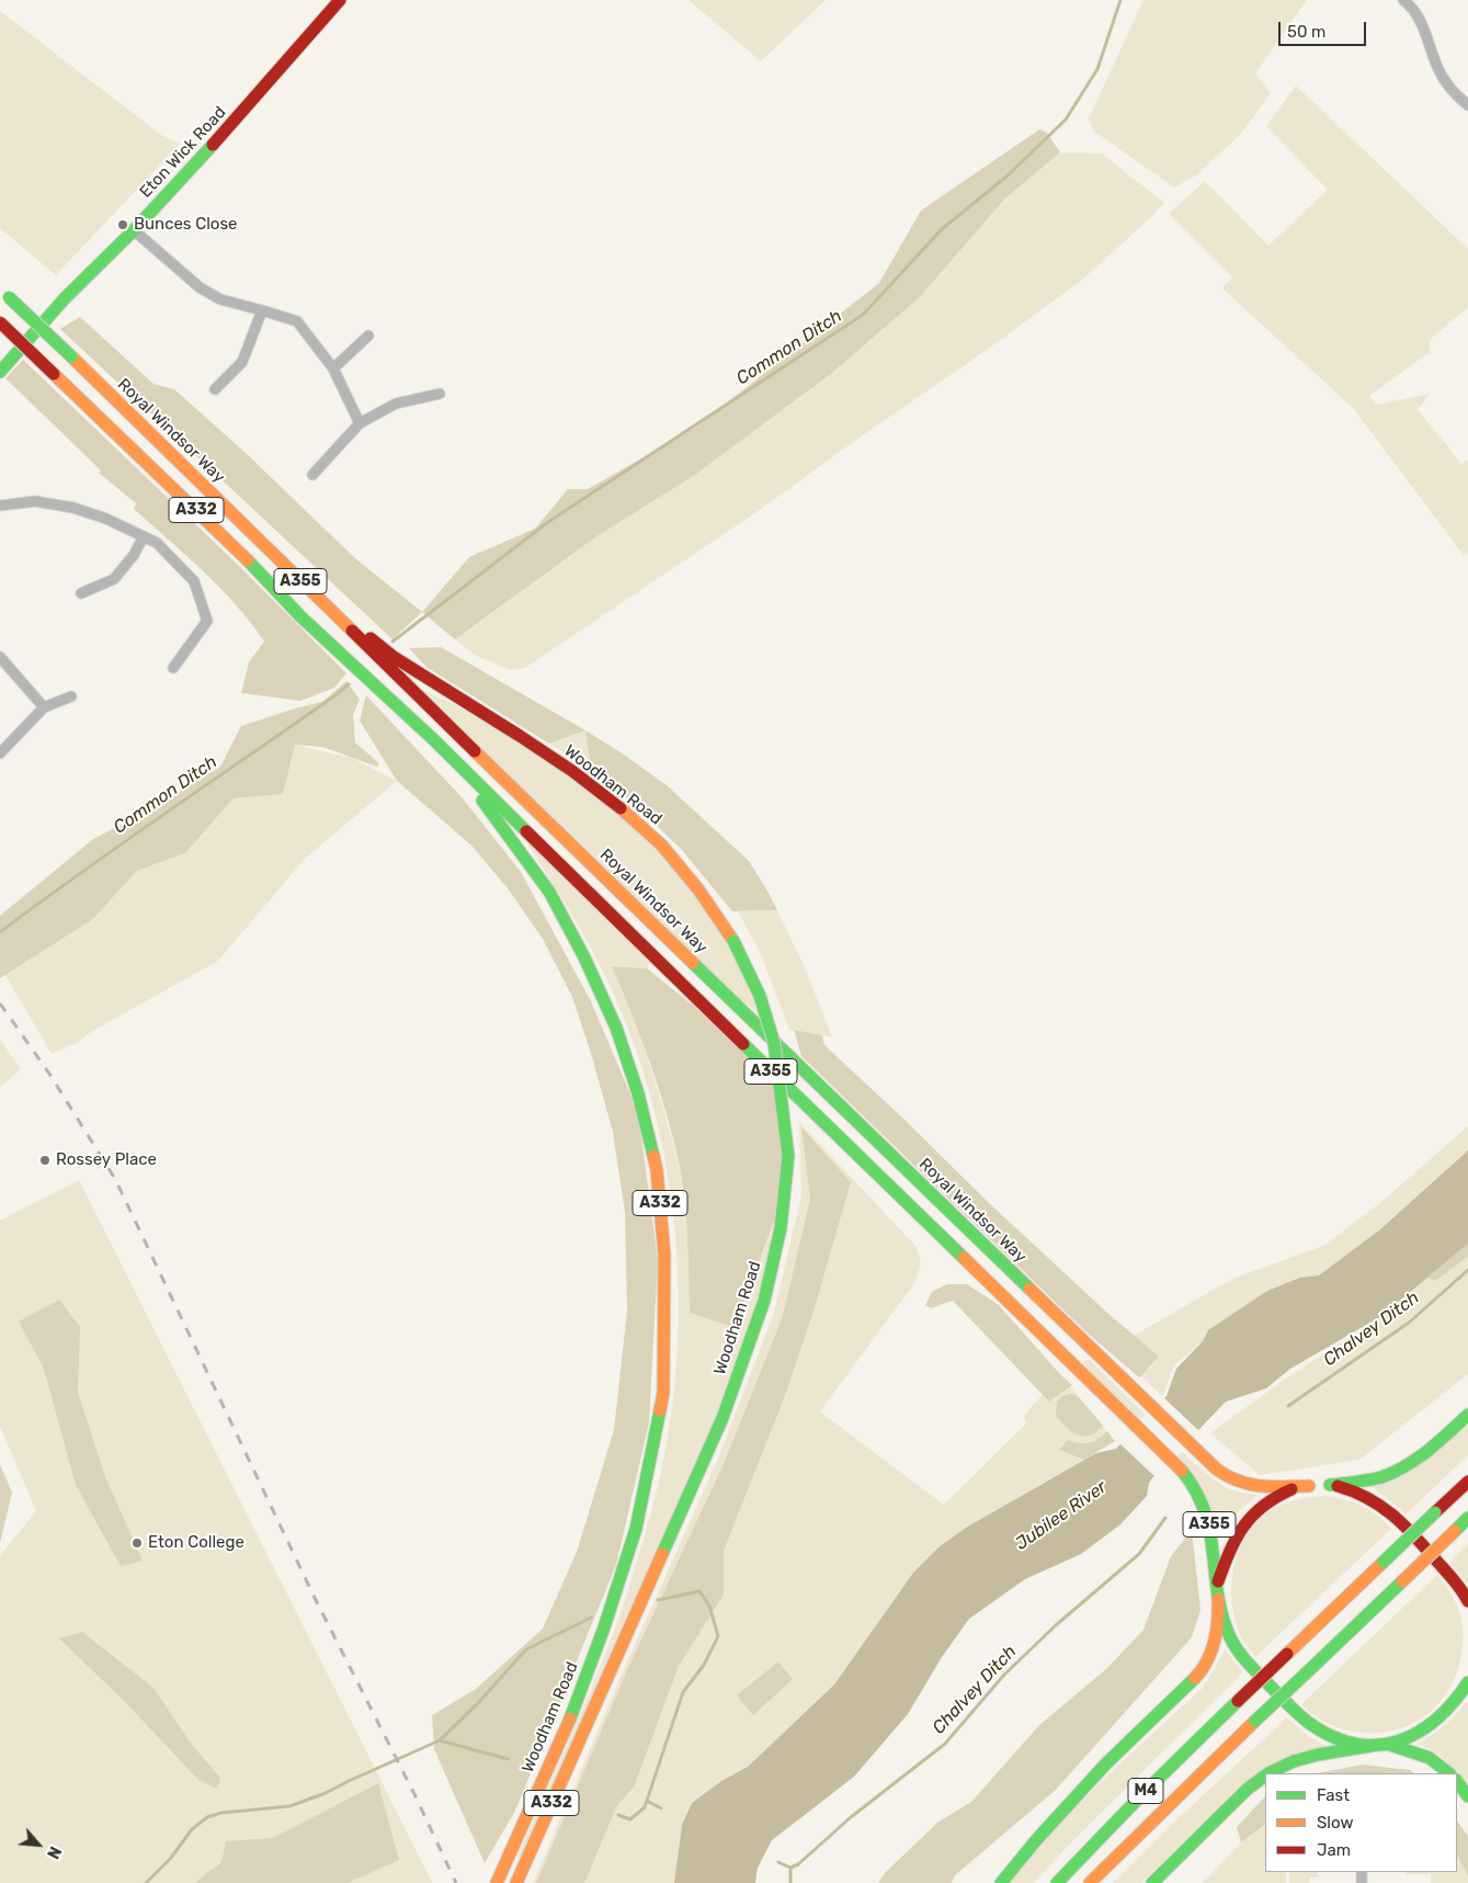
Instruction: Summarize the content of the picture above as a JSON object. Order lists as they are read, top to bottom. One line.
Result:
{"streets":{"main road":["Eton Wick Road","Royal Windsor Way","A332","A355","Woodham Road","M4"]},"crossings":[["Royal Windsor Way","Woodham Road"],["A332","A355"],["A332","Woodham Road"],["A355","Woodham Road"]],"water":["Common Ditch","Chalvey Ditch","Jubilee River"],"places":["Bunces Close","Rossey Place","Eton College"],"legend":["Fast","Slow","Jam"],"scale_bar":"50 m","north":"bottom right"}
